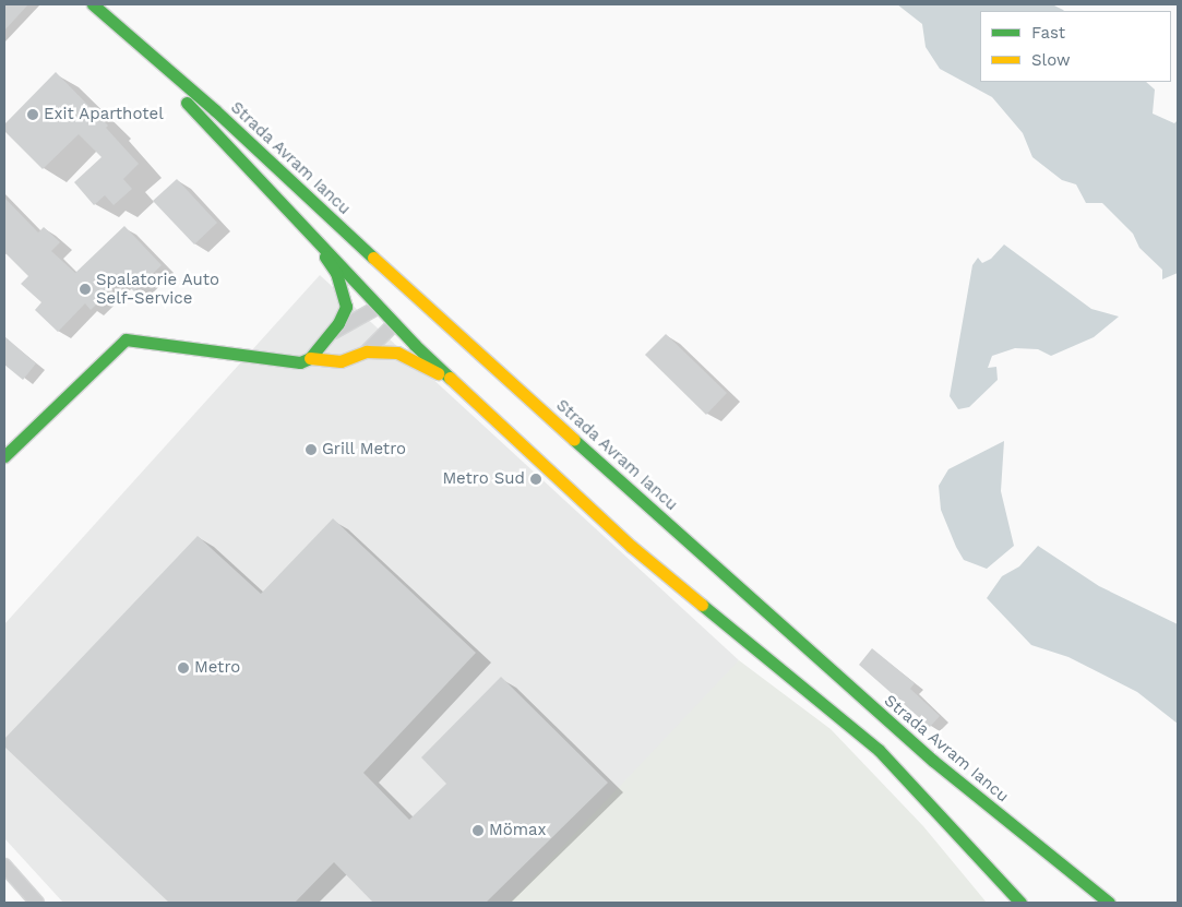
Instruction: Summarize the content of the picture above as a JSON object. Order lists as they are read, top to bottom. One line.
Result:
{"streets":{"main road":["Strada Avram Iancu"]},"places":["Exit Aparthotel","Spalatorie Auto Self-Service","Grill Metro","Metro Sud","Metro","Mömax"],"legend":["Fast","Slow"]}
